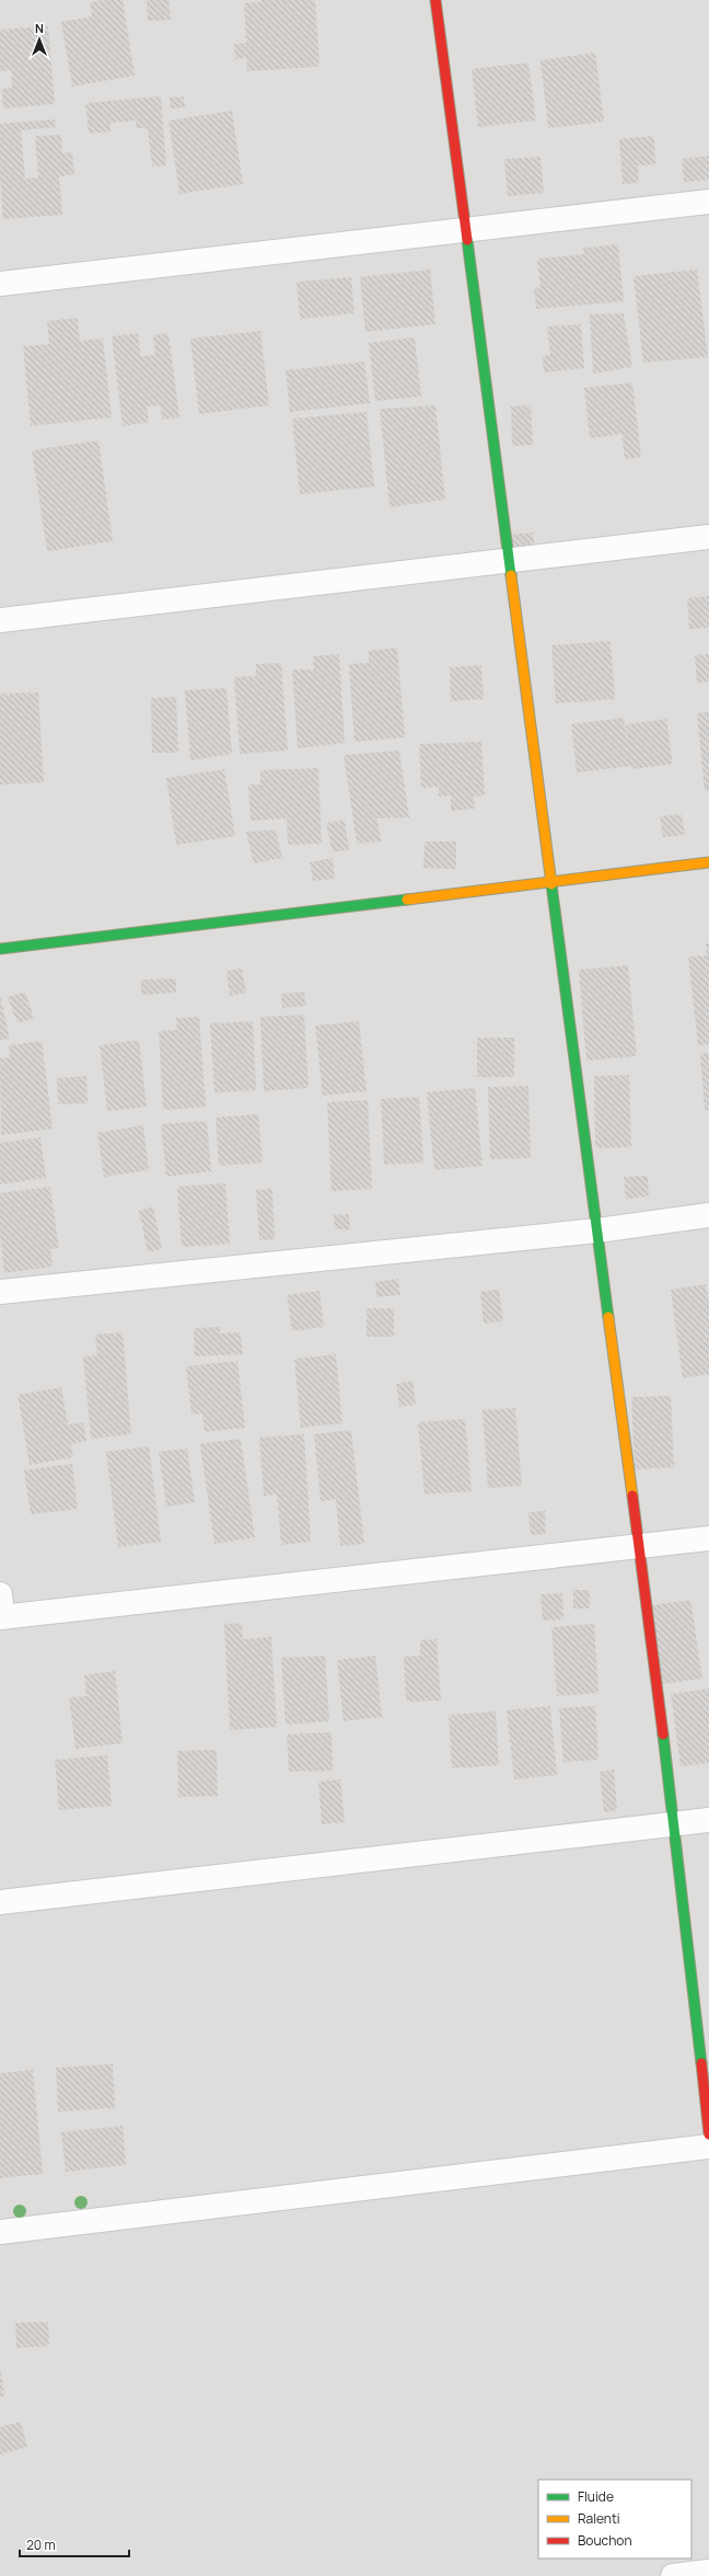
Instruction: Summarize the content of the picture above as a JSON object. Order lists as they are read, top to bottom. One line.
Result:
{"legend":["Fluide","Ralenti","Bouchon"],"scale_bar":"20 m","north":"top"}
